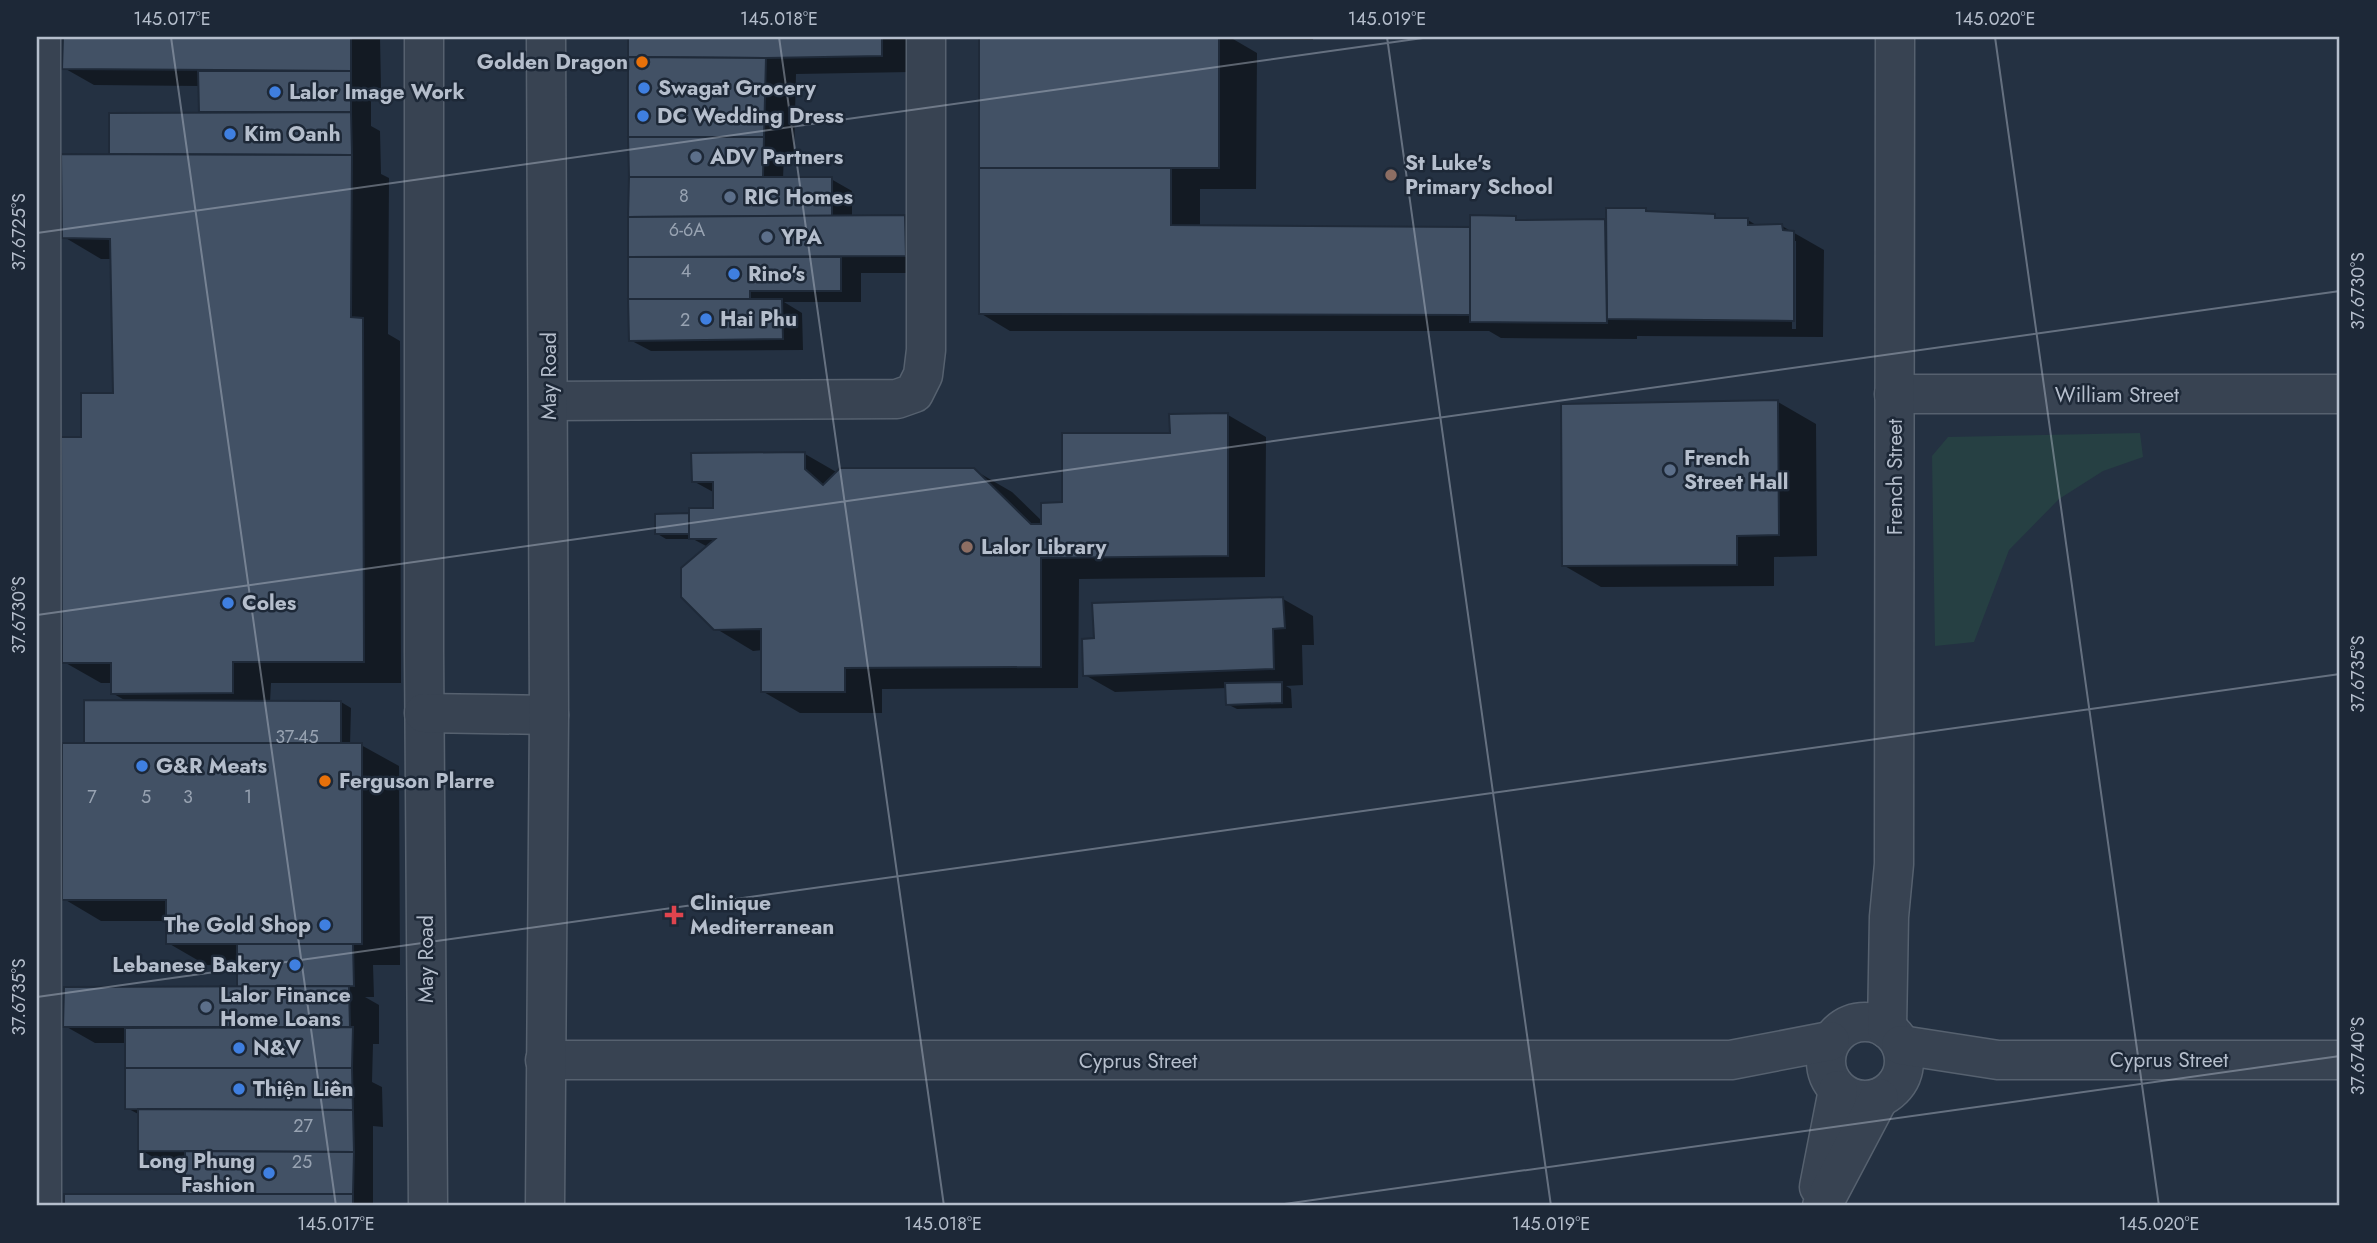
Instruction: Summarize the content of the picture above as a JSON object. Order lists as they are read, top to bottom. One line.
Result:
{"streets":{"street":["May Road","William Street","French Street","Cyprus Street"]},"crossings":[["May Road","Cyprus Street"],["William Street","French Street"],["French Street","Cyprus Street"]],"places":{"other":["Golden Dragon","Swagat Grocery","Lalor Image Work","DC Wedding Dress","Kim Oanh","ADV Partners","St Luke's Primary School","RIC Homes","YPA","Rino's","Hai Phu","French Street Hall","Lalor Library","Coles","G&R Meats","Ferguson Plarre","The Gold Shop","Lebanese Bakery","Lalor Finance Home Loans","N&V","Thiện Liên","Long Phung Fashion"],"health":["Clinique Mediterranean"]},"house_numbers":["8","6-6A","4","2","37-45","7","5","3","1","27","25"],"coordinates":["145.017°E","145.018°E","145.019°E","145.020°E","37.6725°S","37.6730°S","37.6735°S","37.6740°S"]}
